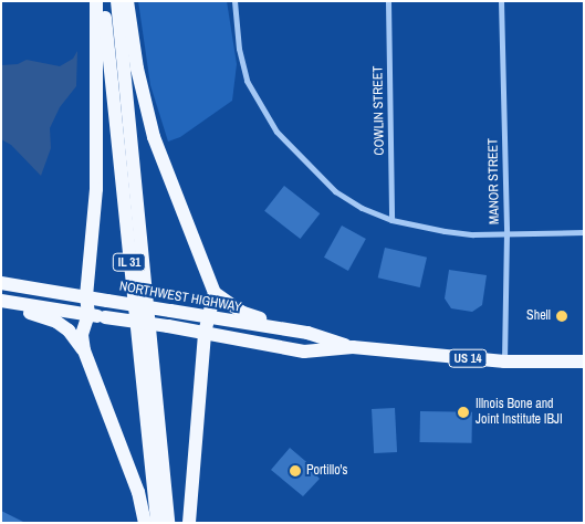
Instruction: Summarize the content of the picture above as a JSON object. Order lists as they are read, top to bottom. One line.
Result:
{"streets":{"main road":["IL 31","NORTHWEST HIGHWAY","US 14"],"street":["COWLIN STREET","MANOR STREET"]},"crossings":[["MANOR STREET","NORTHWEST HIGHWAY"]],"places":["Shell","Illnois Bone and Joint Institute IBJI","Portillo's"]}
